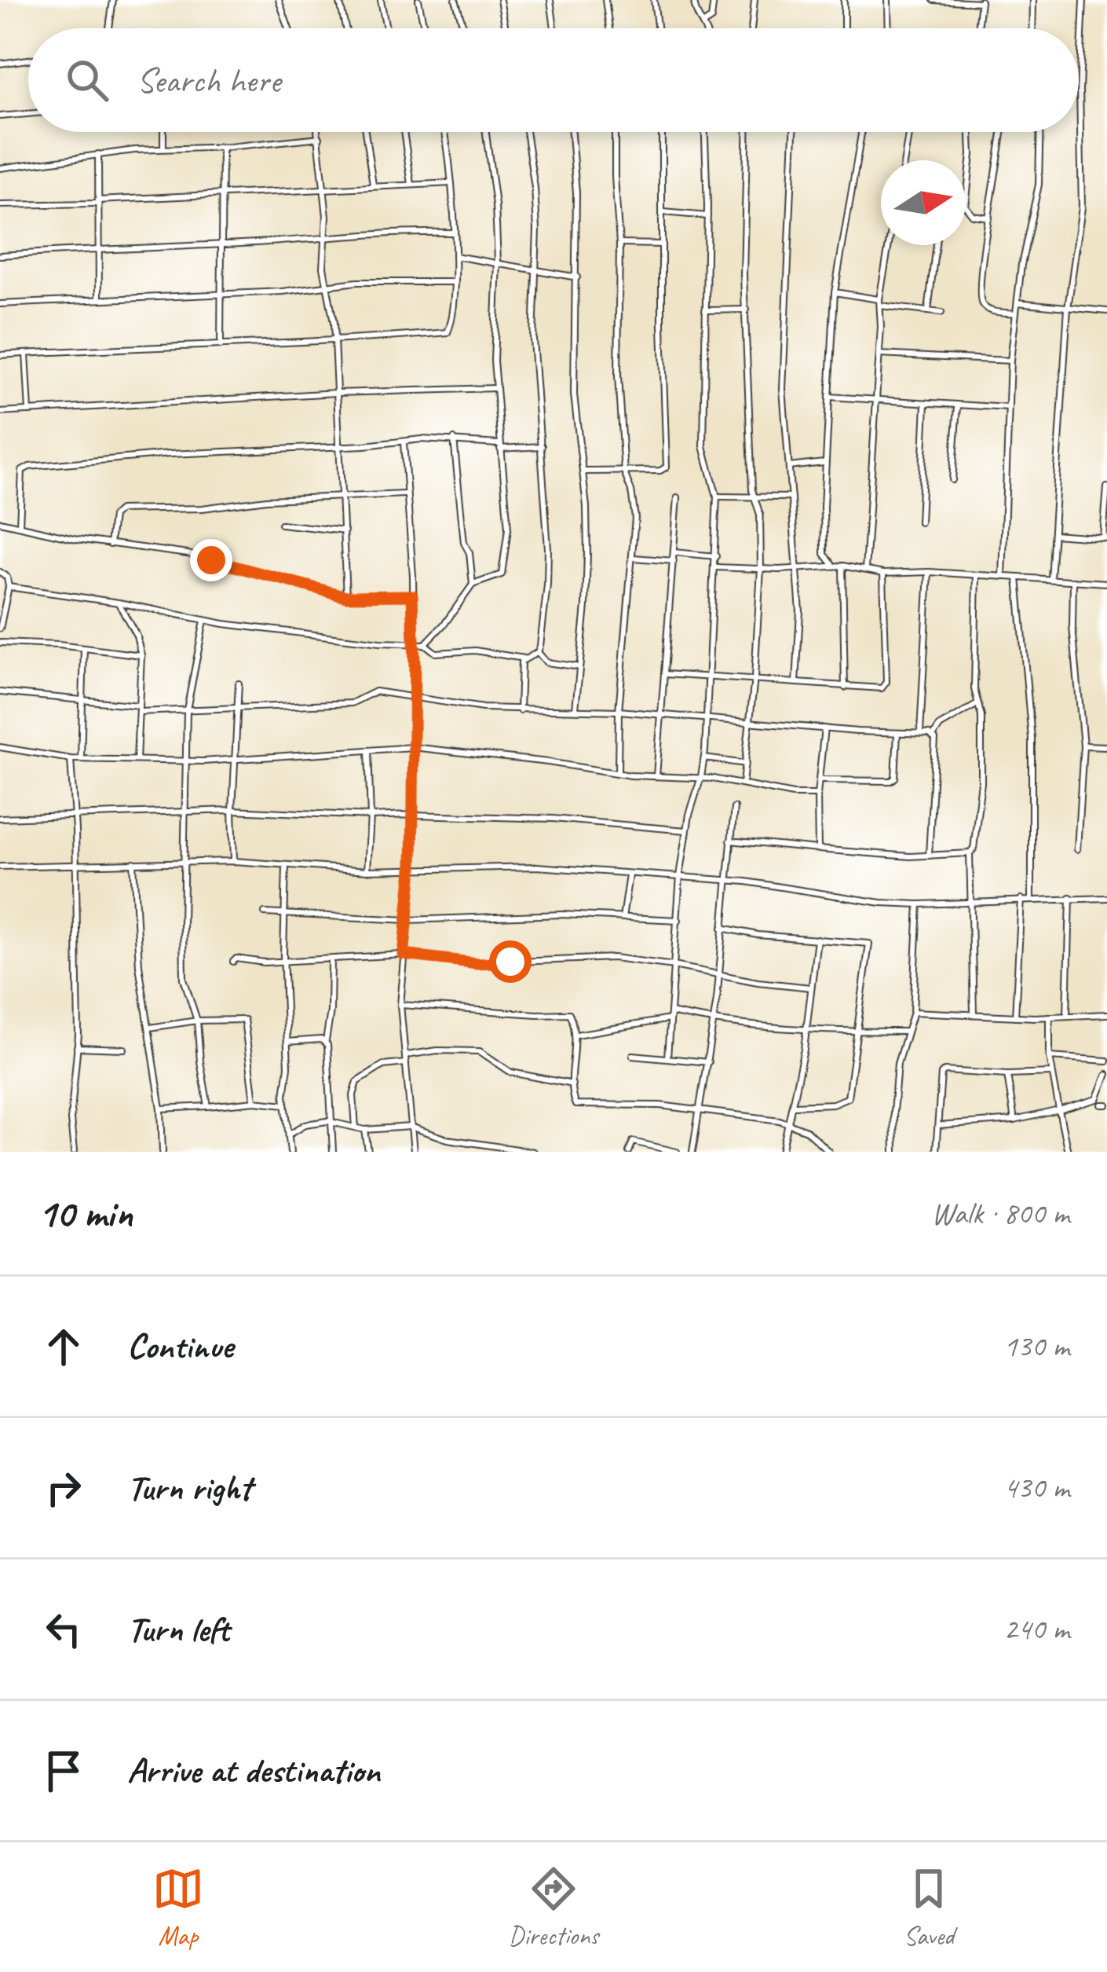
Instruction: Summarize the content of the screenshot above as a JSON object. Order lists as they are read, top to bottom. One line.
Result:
{"north":"right","page":{"search":"Search here","heading":["10 min","Walk · 800 m"],"list":[["Continue","130 m"],["Turn right","430 m"],["Turn left","240 m"],"Arrive at destination"],"nav":["Map","Directions","Saved"]}}
